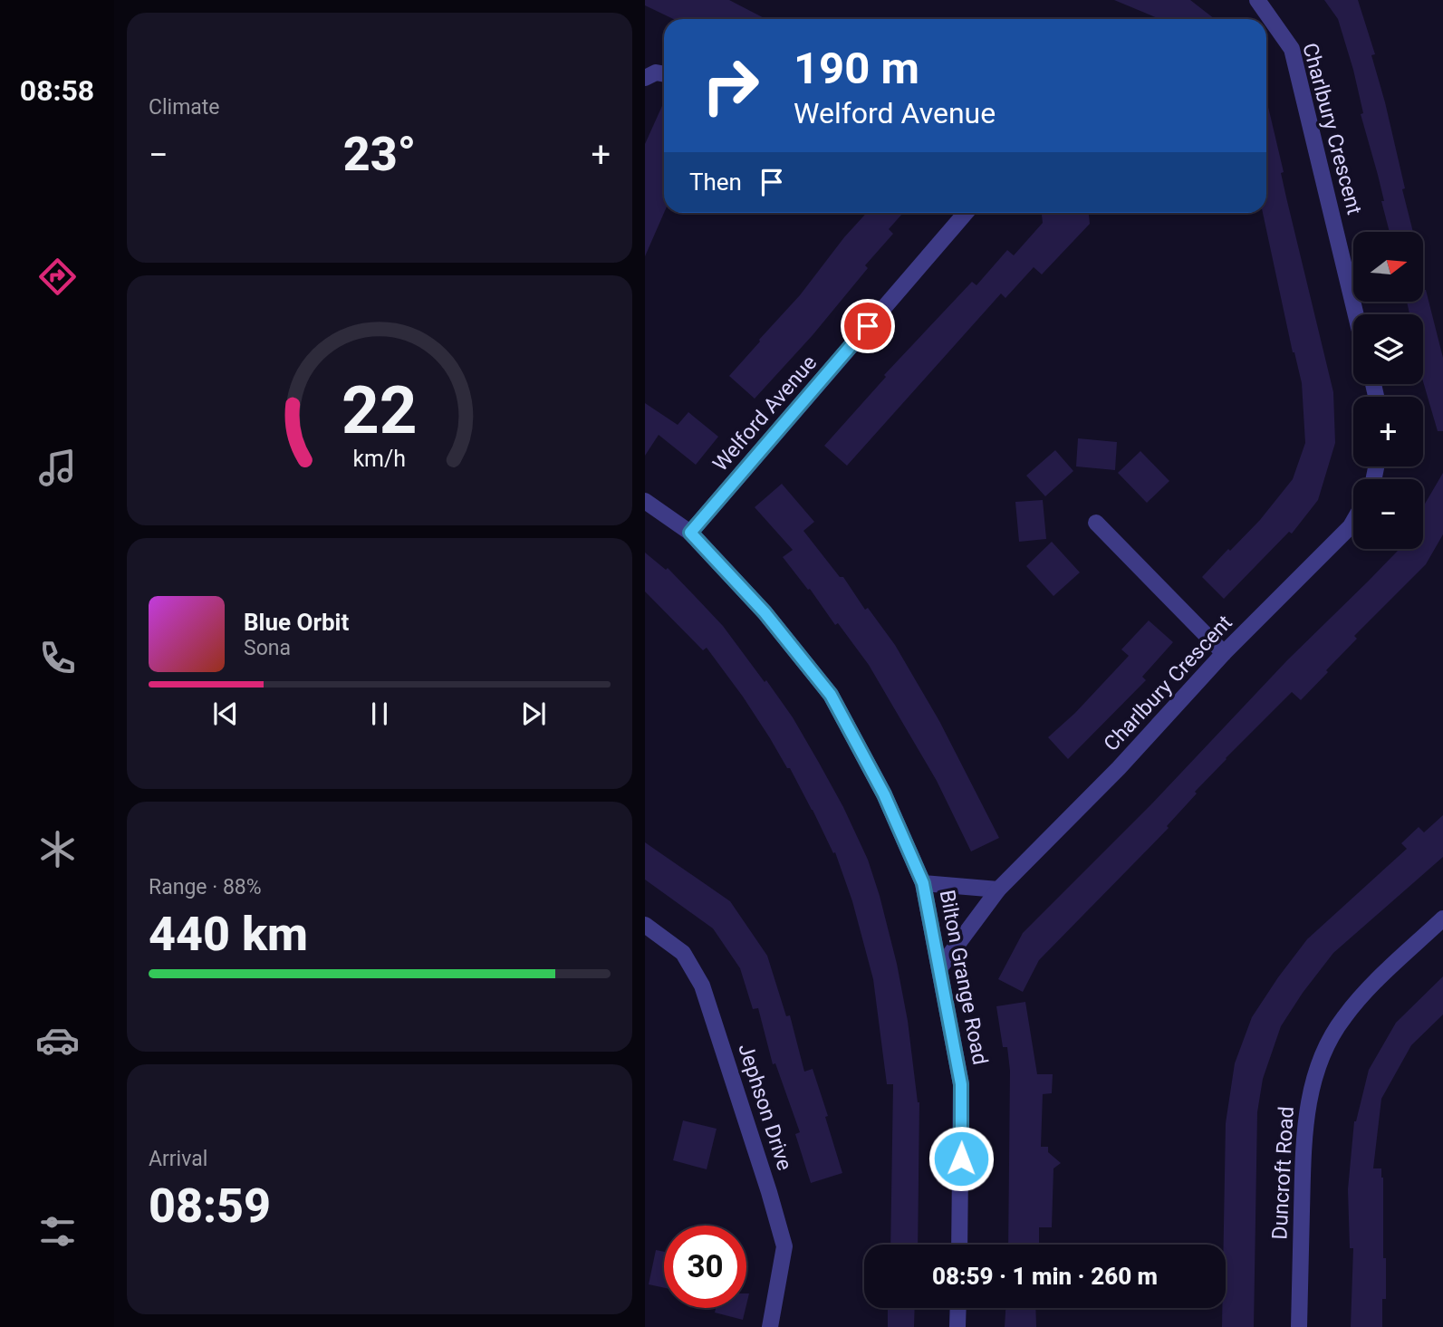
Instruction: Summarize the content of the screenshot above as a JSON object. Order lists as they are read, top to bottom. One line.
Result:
{"streets":{"street":["Charlbury Crescent","Welford Avenue","Bilton Grange Road","Jephson Drive","Duncroft Road"]},"crossings":[["Charlbury Crescent","Bilton Grange Road"],["Welford Avenue","Bilton Grange Road"]],"north":"right","page":{"tabs":"08:58","tile":["Climate",["Range · 88%","440 km"],["Arrival","08:59"]],"turn":["190 m","Welford Avenue"],"heat":["−","23°","+"],"then":"Then","map_buttons":["+","−"],"song":["Blue Orbit","Sona"],"limit":"30","trip":"08:59 · 1 min · 260 m","gauge":["22","km/h"]}}
